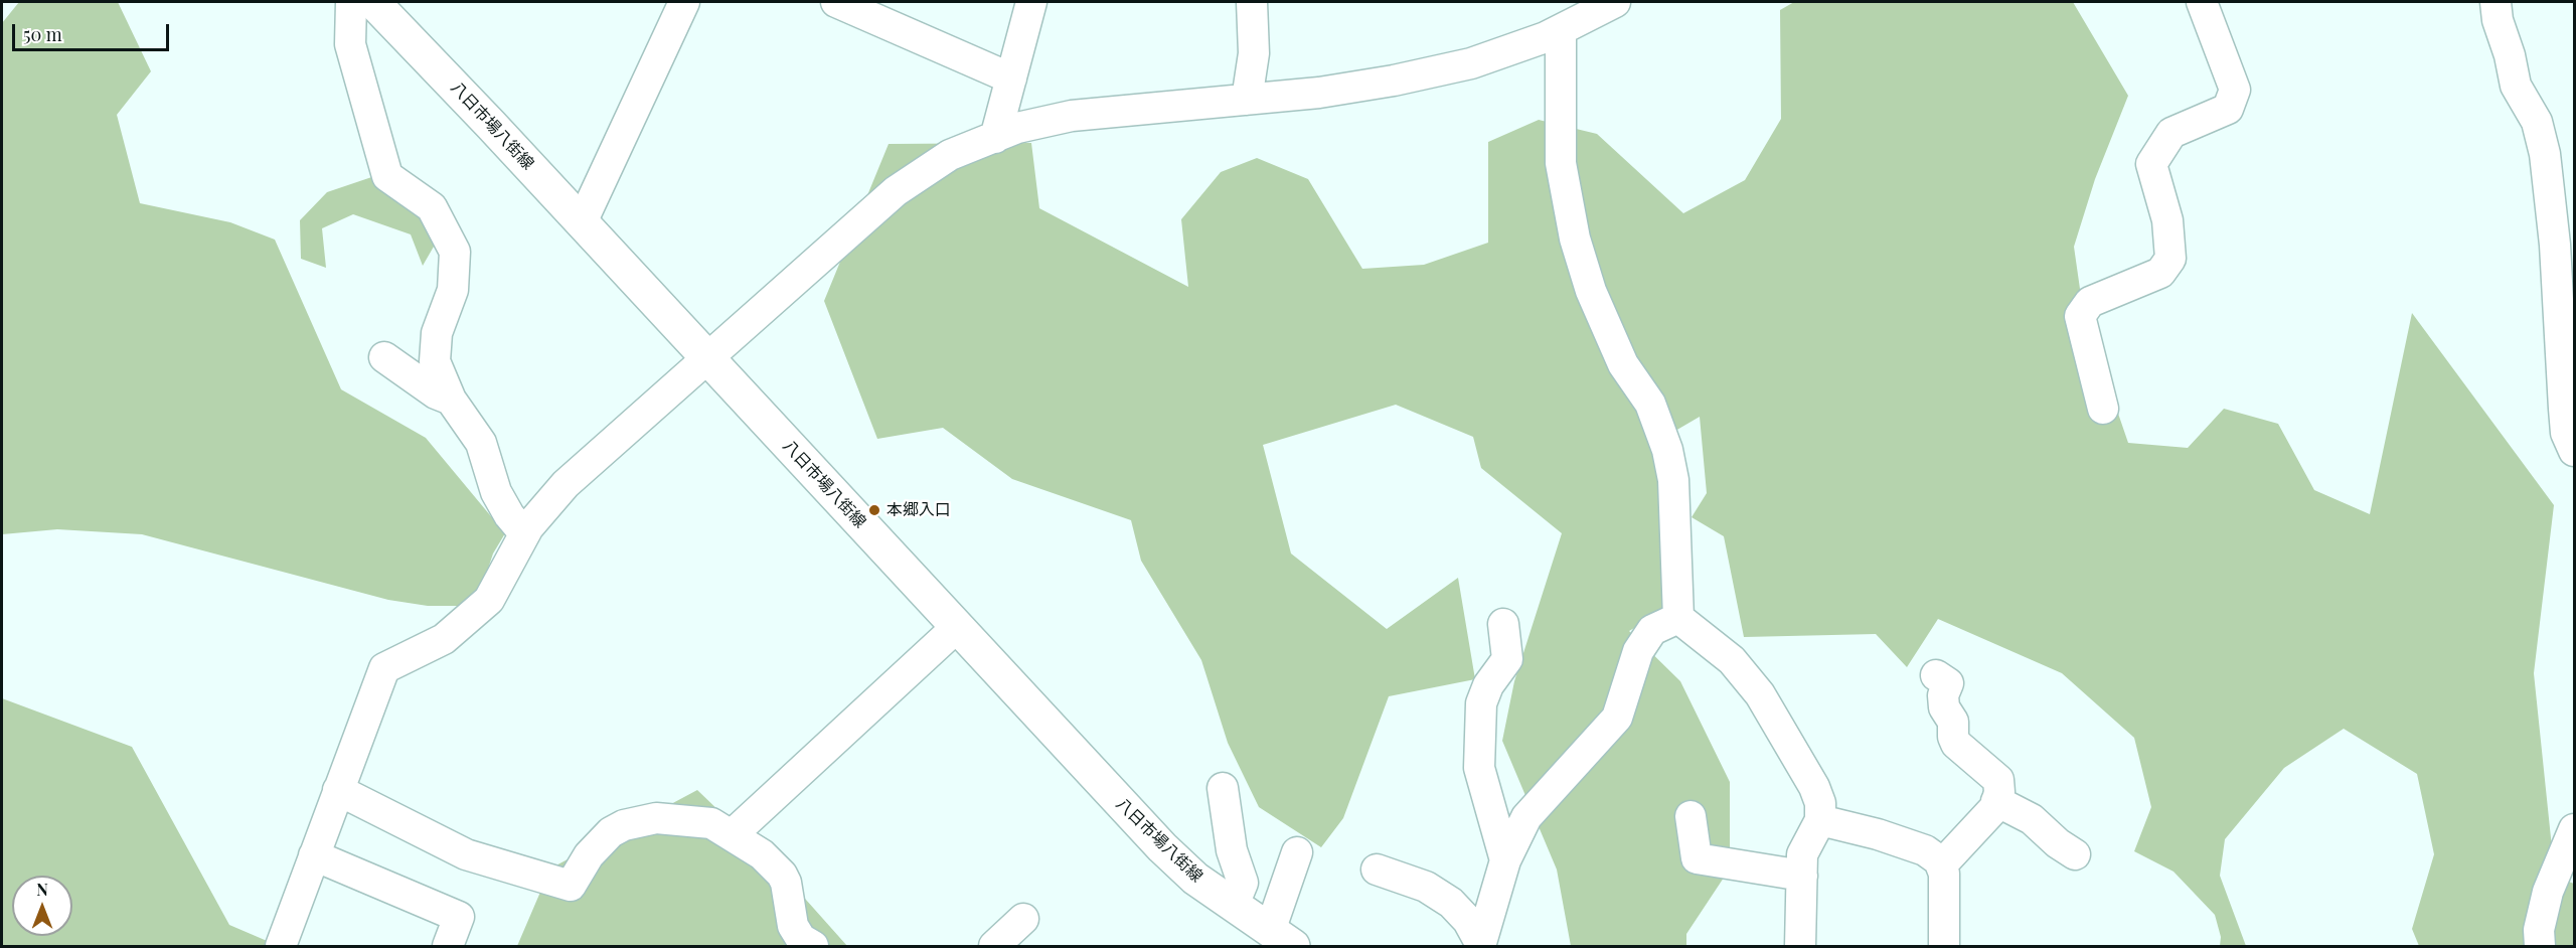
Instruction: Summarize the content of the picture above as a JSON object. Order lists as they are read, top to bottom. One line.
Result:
{"streets":{"main road":["八日市場八街線"]},"places":["本郷入口"],"scale_bar":"50 m","north":"top"}
